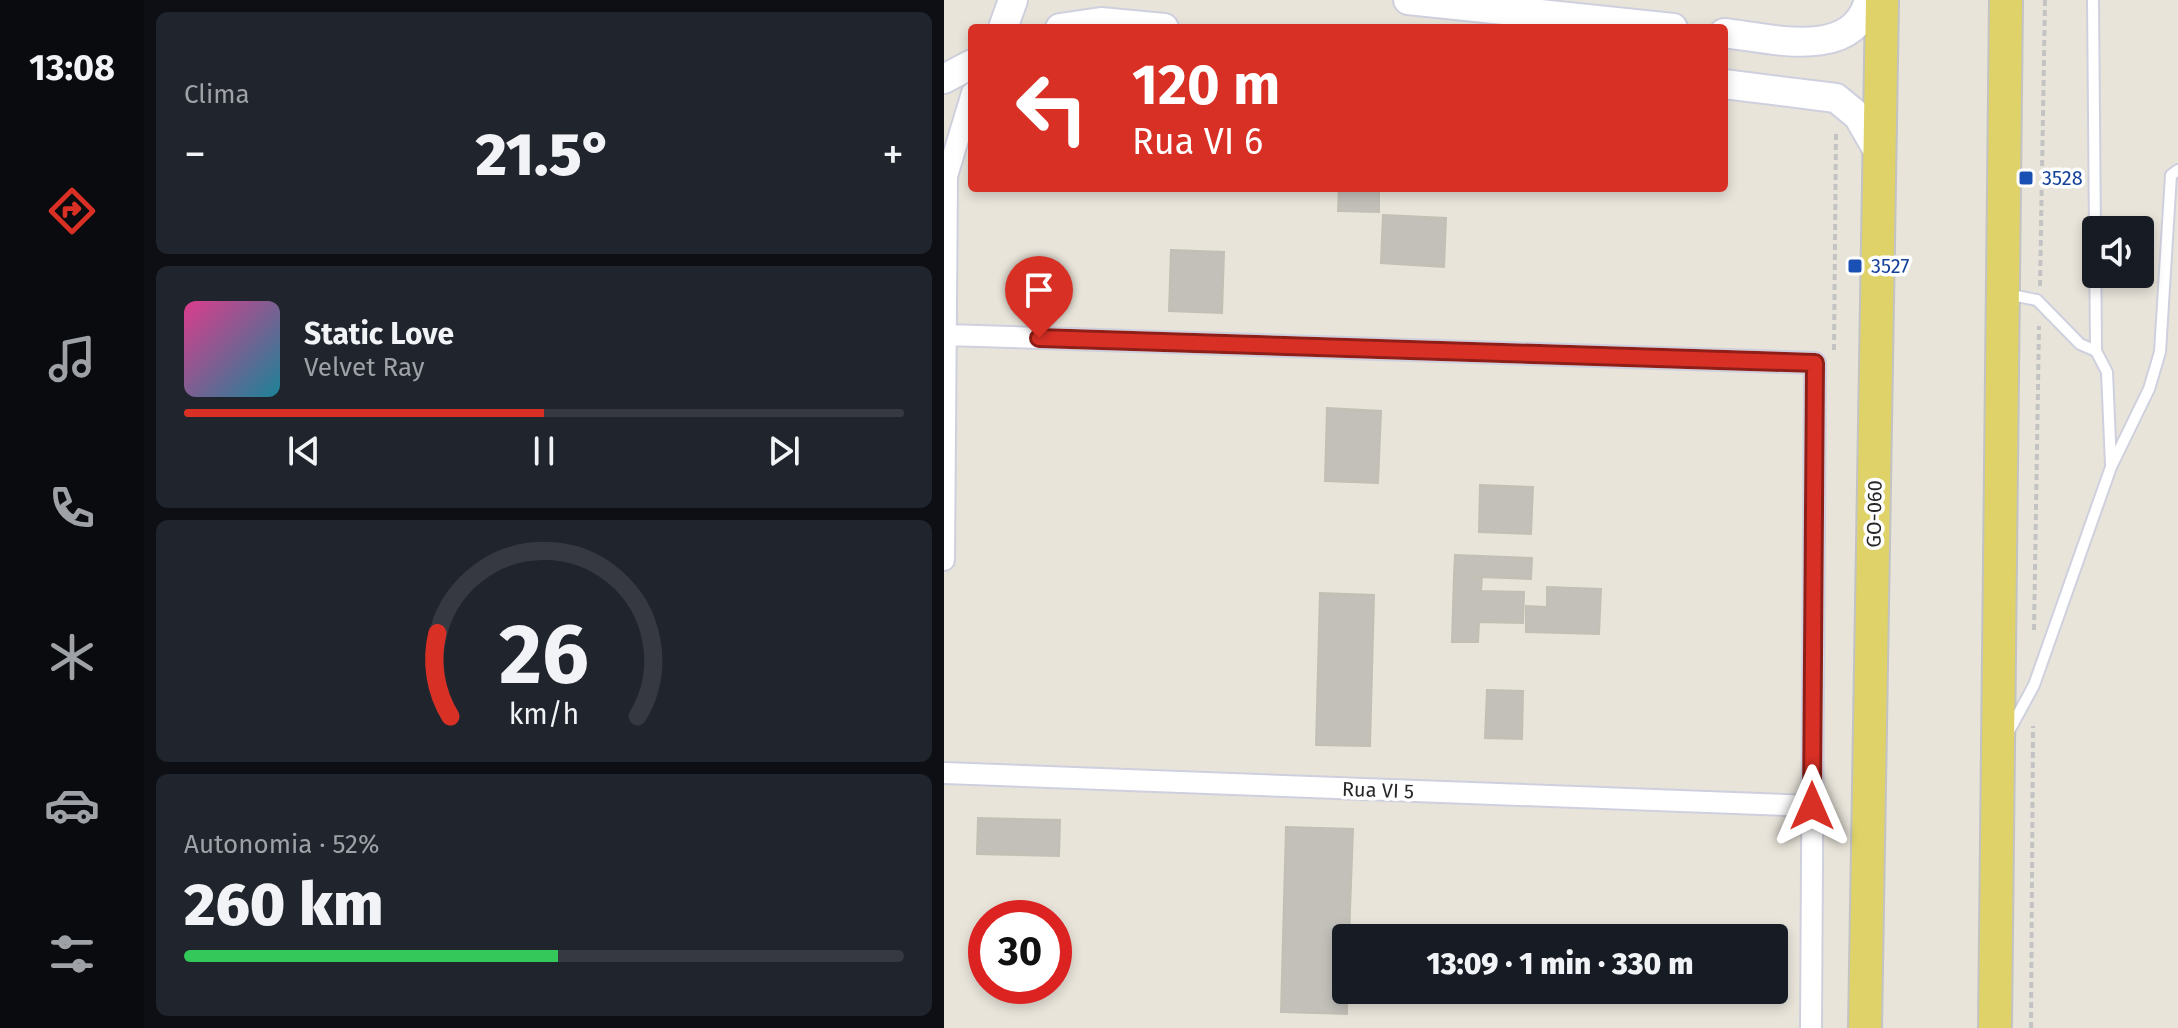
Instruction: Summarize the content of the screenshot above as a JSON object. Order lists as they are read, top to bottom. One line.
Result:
{"streets":{"main road":["GO-060"],"street":["Rua VI 5"]},"places":{"transit":["3528","3527"]},"page":{"tabs":"13:08","tile":["Clima",["Autonomia · 52%","260 km"]],"turn":["120 m","Rua VI 6"],"heat":["−","21.5°","+"],"song":["Static Love","Velvet Ray"],"limit":"30","trip":"13:09 · 1 min · 330 m","gauge":["26","km/h"]}}
